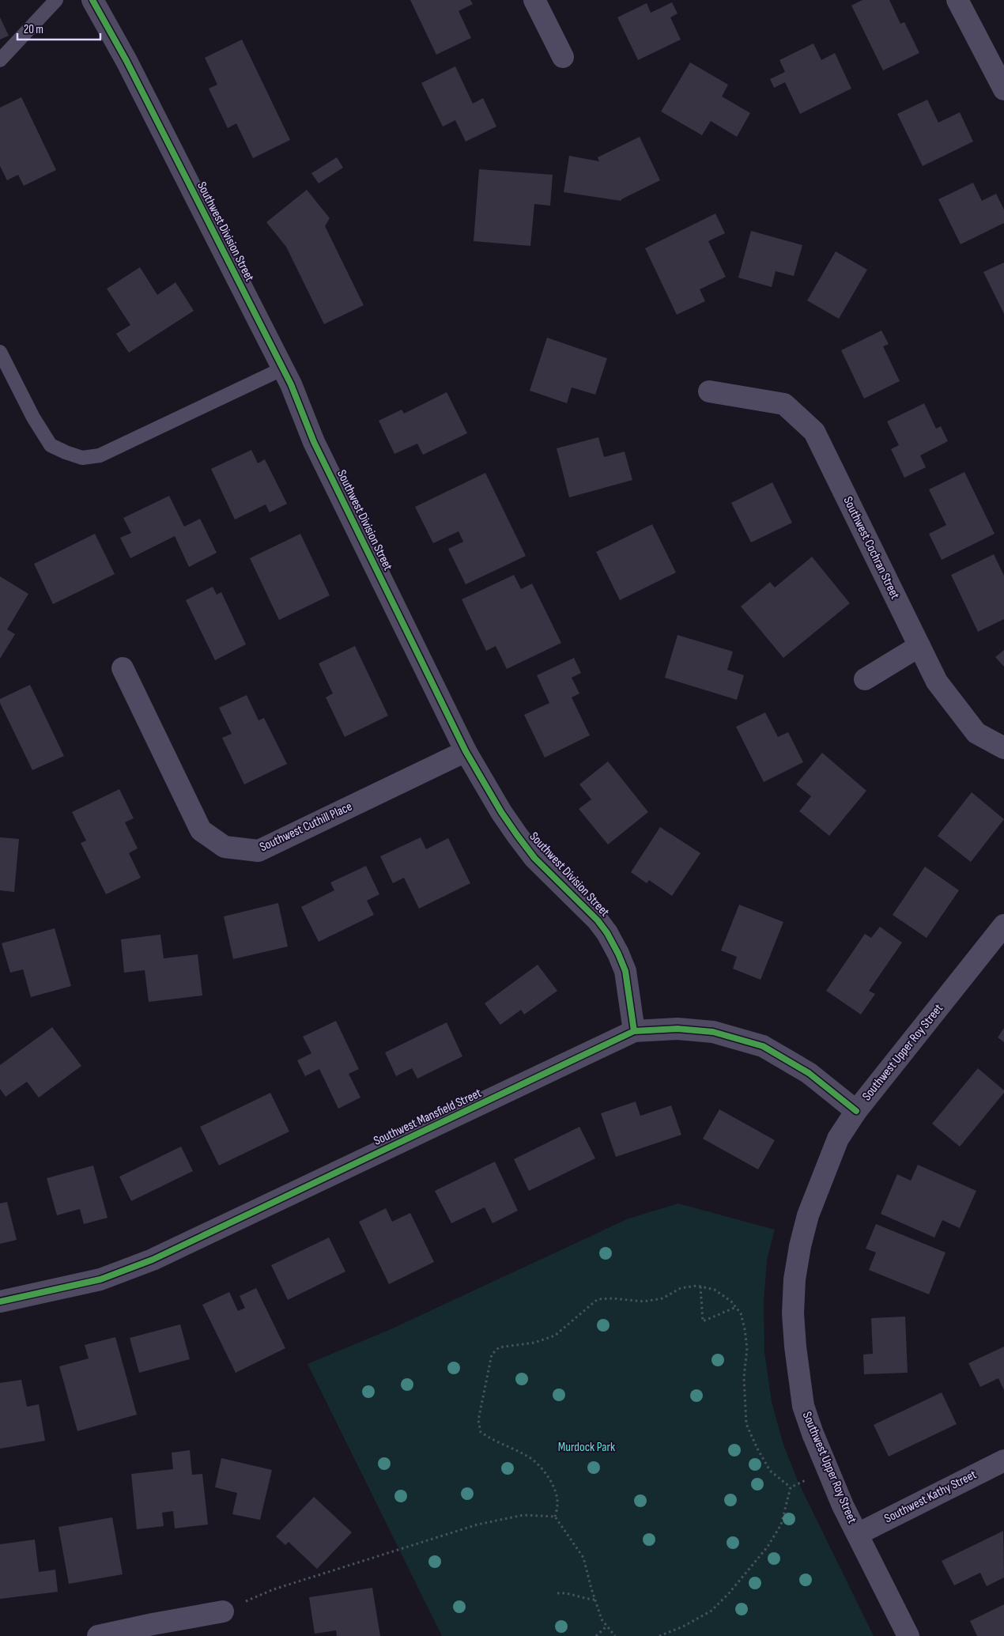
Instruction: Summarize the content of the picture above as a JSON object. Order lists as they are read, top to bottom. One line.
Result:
{"streets":{"street":["Southwest Division Street","Southwest Cochran Street","Southwest Cuthill Place","Southwest Upper Roy Street","Southwest Mansfield Street","Southwest Kathy Street"]},"crossings":[["Southwest Division Street","Southwest Cuthill Place"],["Southwest Division Street","Southwest Mansfield Street"],["Southwest Upper Roy Street","Southwest Mansfield Street"],["Southwest Upper Roy Street","Southwest Kathy Street"]],"parks":["Murdock Park"],"scale_bar":"20 m"}
